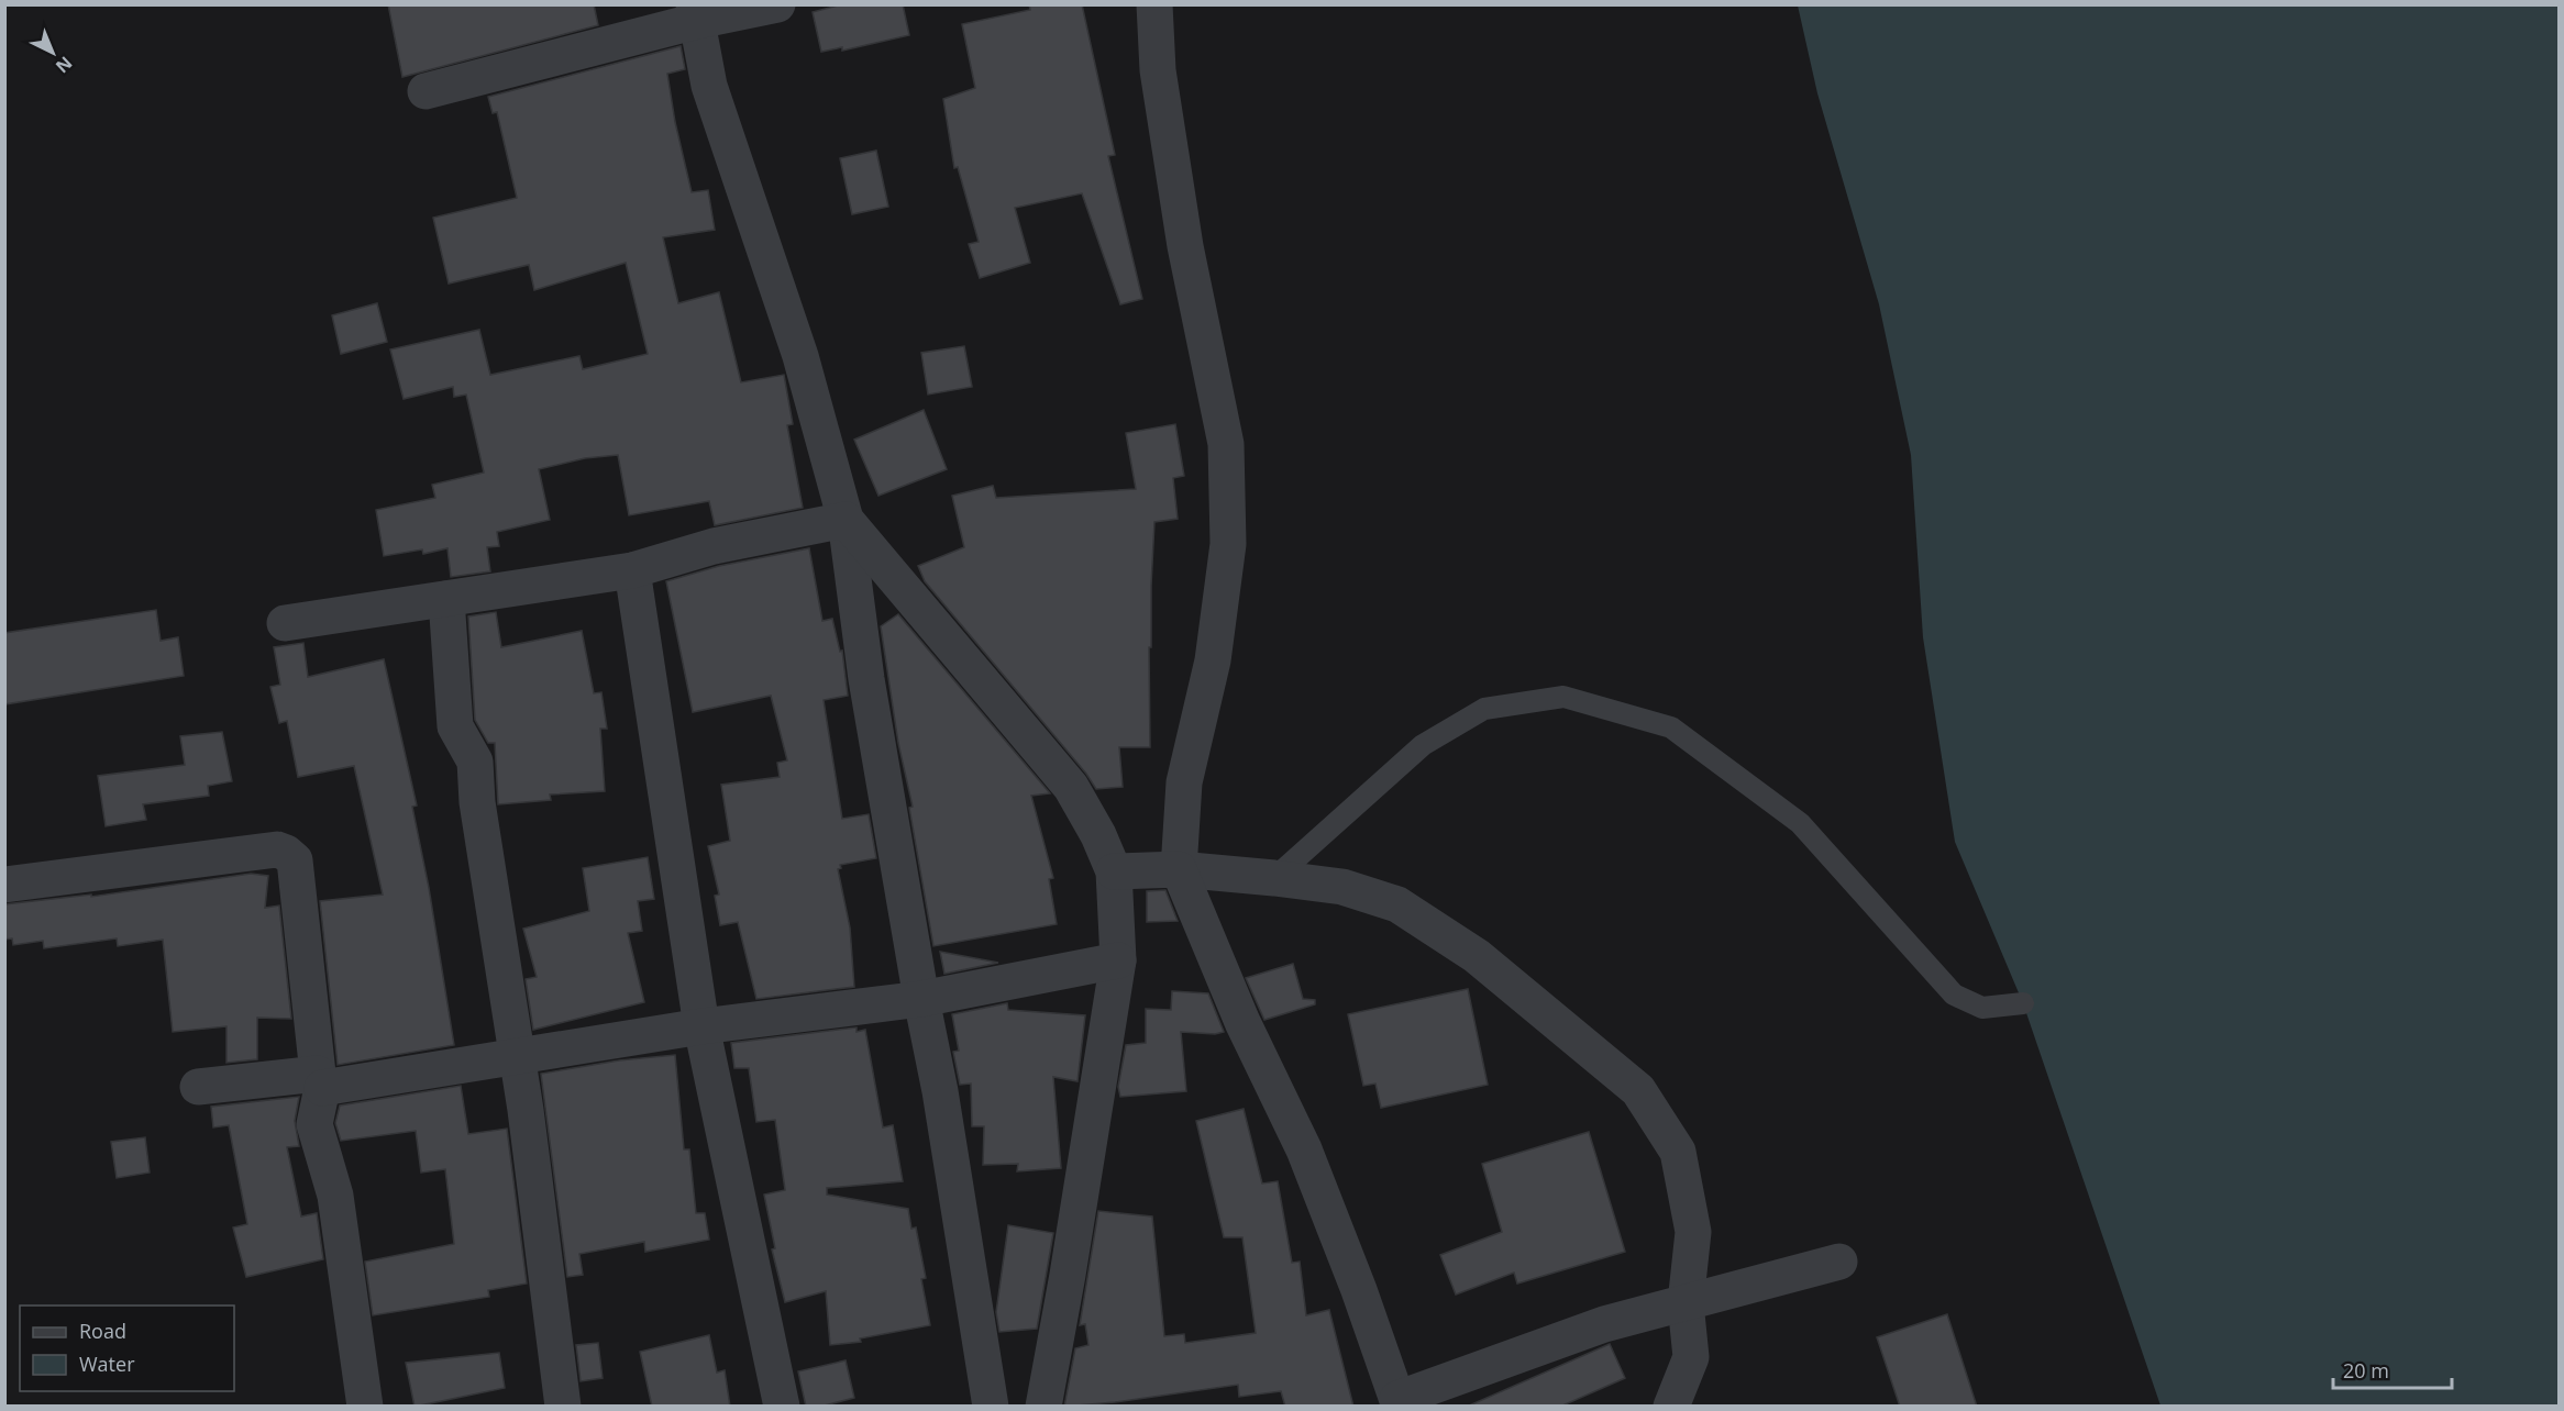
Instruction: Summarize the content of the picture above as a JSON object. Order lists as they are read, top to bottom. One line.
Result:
{"legend":["Road","Water"],"scale_bar":"20 m","north":"bottom right"}
